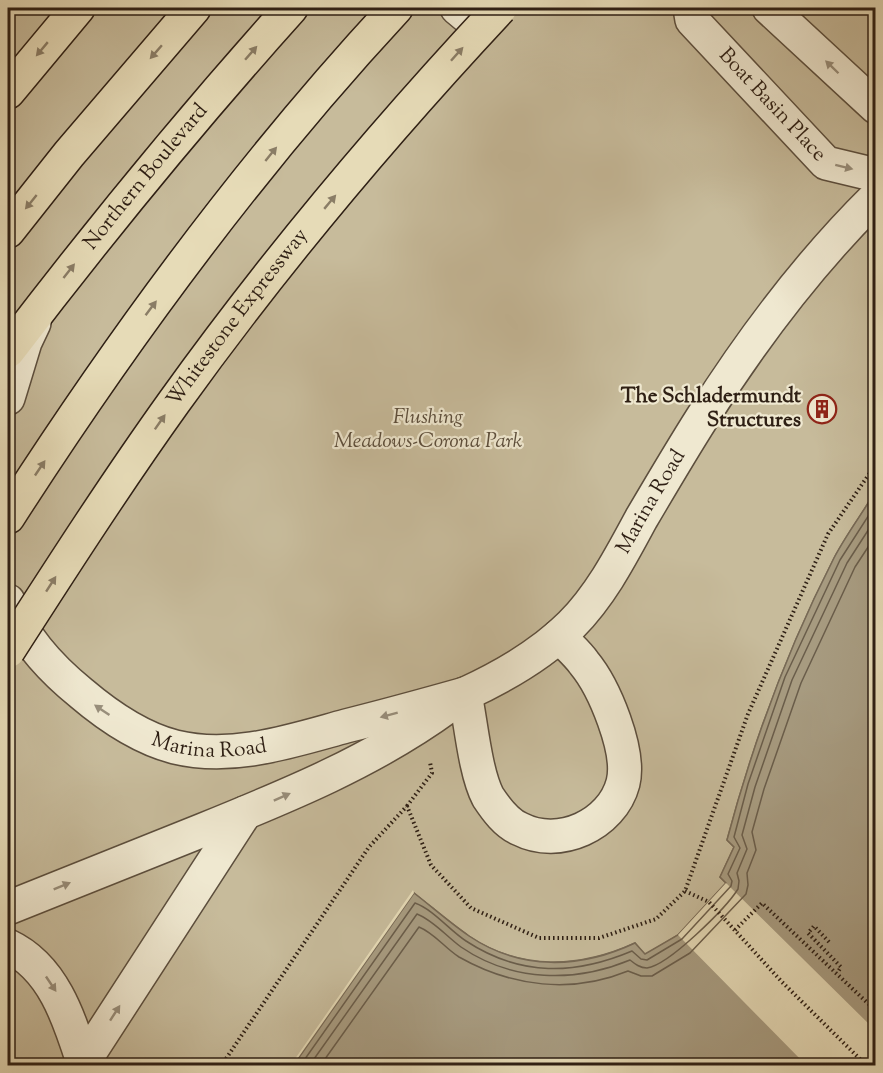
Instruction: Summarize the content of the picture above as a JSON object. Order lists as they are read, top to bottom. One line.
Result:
{"streets":{"main road":["Northern Boulevard","Whitestone Expressway"],"street":["Boat Basin Place","Marina Road"]},"parks":["Flushing Meadows-Corona Park"],"places":{"building":["The Schladermundt Structures"]}}
